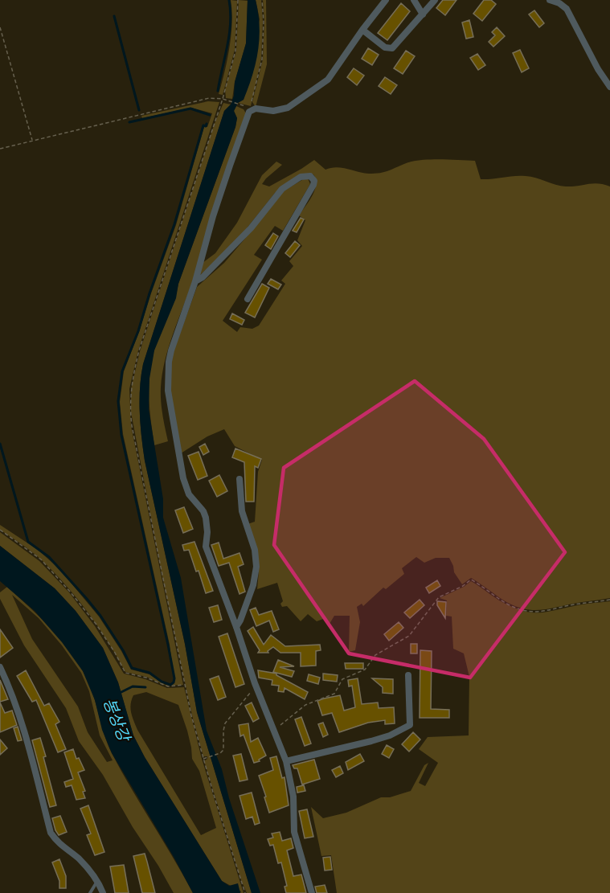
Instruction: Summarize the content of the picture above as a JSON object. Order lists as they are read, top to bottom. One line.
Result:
{"water":["봉상강"]}
